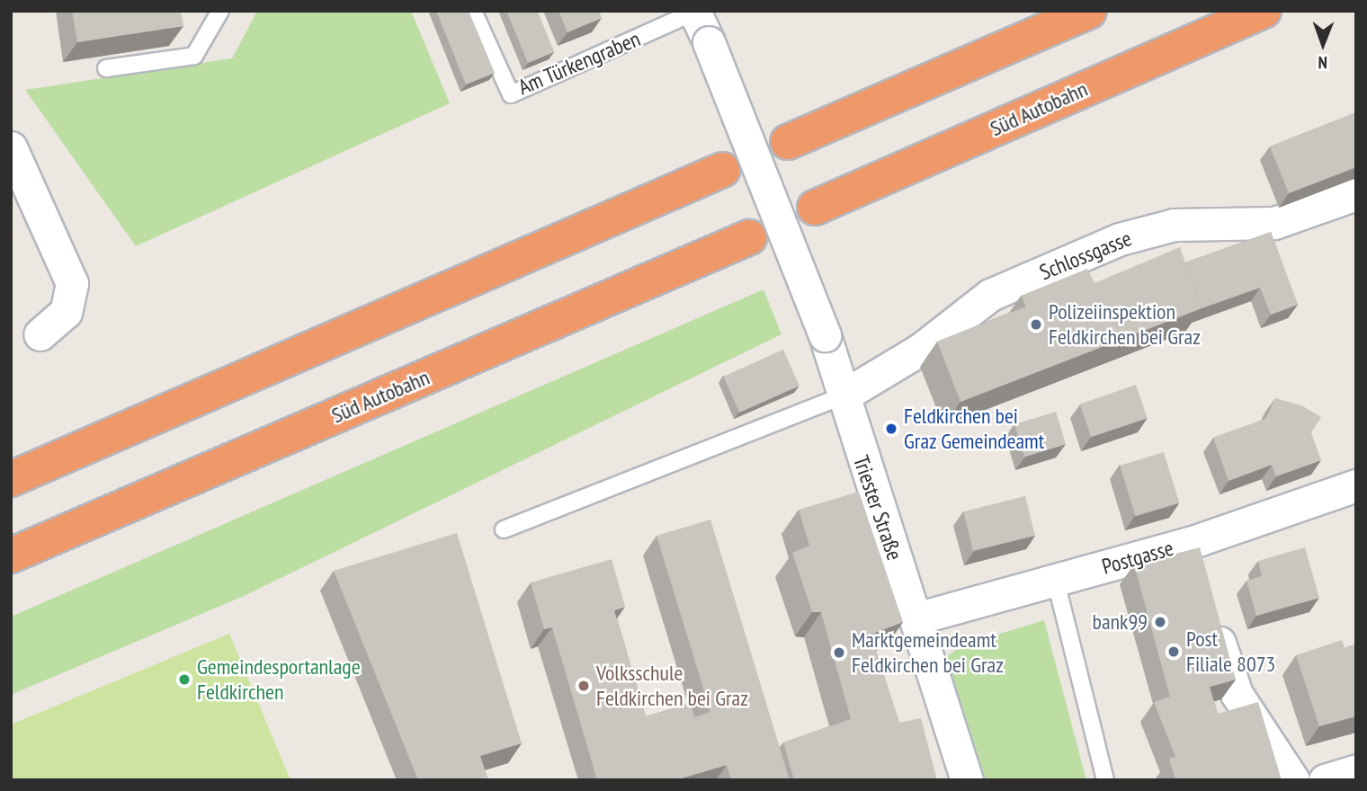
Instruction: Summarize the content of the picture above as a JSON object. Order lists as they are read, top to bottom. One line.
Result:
{"streets":{"highway":["Süd Autobahn"],"street":["Schlossgasse","Triester Straße","Postgasse"],"lane":["Am Türkengraben"]},"crossings":[["Am Türkengraben","Triester Straße"],["Schlossgasse","Triester Straße"],["Triester Straße","Postgasse"]],"places":["Polizeiinspektion Feldkirchen bei Graz","Feldkirchen bei Graz Gemeindeamt","bank99","Post Filiale 8073","Marktgemeindeamt Feldkirchen bei Graz","Gemeindesportanlage Feldkirchen","Volksschule Feldkirchen bei Graz"],"north":"bottom"}
